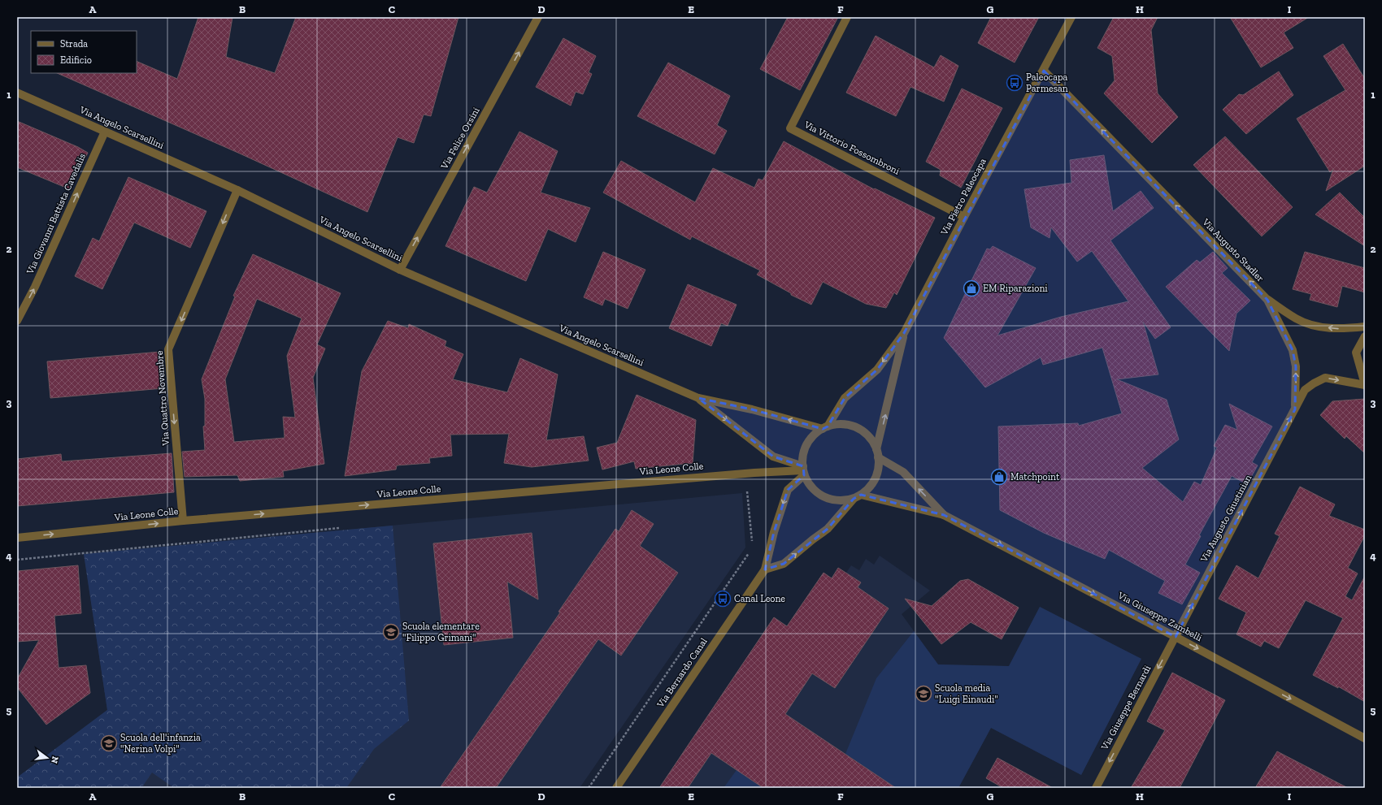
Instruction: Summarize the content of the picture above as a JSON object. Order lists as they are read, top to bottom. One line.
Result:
{"streets":{"street":["Via Angelo Scarsellini","Via Felice Orsini","Via Vittorio Fossombroni","Via Pietro Paleocapa","Via Giovanni Battista Cavedalis","Via Augusto Stadler","Via Quattro Novembre","Via Leone Colle","Via Augusto Giustinian","Via Giuseppe Zambelli","Via Bernardo Canal","Via Giuseppe Bernardi"]},"crossings":[["Via Angelo Scarsellini","Via Felice Orsini"],["Via Angelo Scarsellini","Via Pietro Paleocapa"],["Via Angelo Scarsellini","Via Giovanni Battista Cavedalis"],["Via Angelo Scarsellini","Via Quattro Novembre"],["Via Angelo Scarsellini","Via Leone Colle"],["Via Angelo Scarsellini","Via Giuseppe Zambelli"],["Via Angelo Scarsellini","Via Bernardo Canal"],["Via Vittorio Fossombroni","Via Pietro Paleocapa"],["Via Pietro Paleocapa","Via Augusto Stadler"],["Via Pietro Paleocapa","Via Leone Colle"],["Via Pietro Paleocapa","Via Giuseppe Zambelli"],["Via Pietro Paleocapa","Via Bernardo Canal"],["Via Augusto Stadler","Via Augusto Giustinian"],["Via Quattro Novembre","Via Leone Colle"],["Via Leone Colle","Via Giuseppe Zambelli"],["Via Leone Colle","Via Bernardo Canal"],["Via Augusto Giustinian","Via Giuseppe Zambelli"],["Via Augusto Giustinian","Via Giuseppe Bernardi"],["Via Giuseppe Zambelli","Via Bernardo Canal"],["Via Giuseppe Zambelli","Via Giuseppe Bernardi"]],"one_way":["Via Felice Orsini","Via Giovanni Battista Cavedalis","Via Augusto Stadler","Via Quattro Novembre","Via Leone Colle","Via Augusto Giustinian","Via Giuseppe Bernardi"],"places":{"bus stop":["Paleocapa Parmesan","Canal Leone"],"shop":["EM Riparazioni","Matchpoint"],"school or university":["Scuola elementare \"Filippo Grimani\"","Scuola media \"Luigi Einaudi\"","Scuola dell'infanzia \"Nerina Volpi\""]},"legend":["Strada","Edificio"],"north":"right","grid":{"columns":["A","B","C","D","E","F","G","H","I"],"rows":["1","2","3","4","5"]}}
